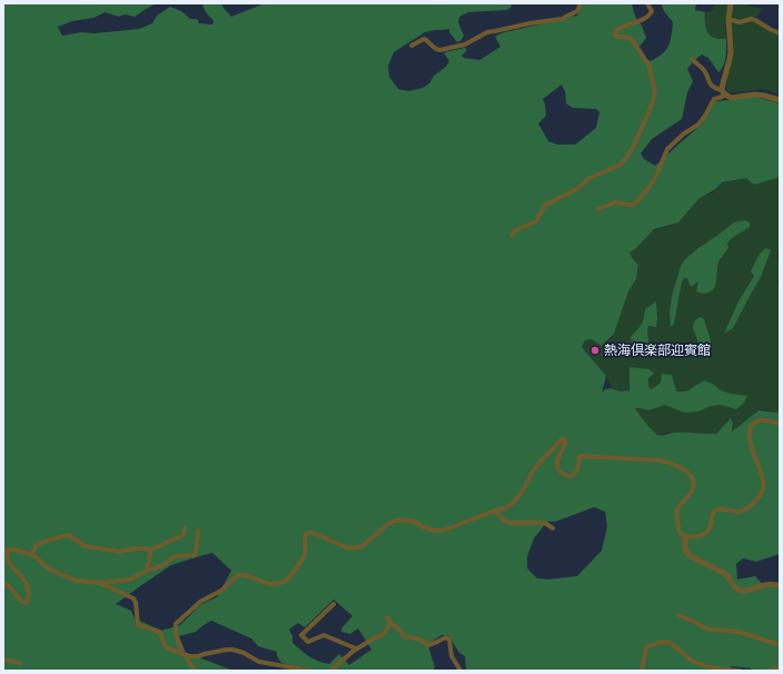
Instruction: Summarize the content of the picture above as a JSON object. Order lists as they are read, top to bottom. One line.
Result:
{"places":["熱海倶楽部迎賓館"]}
